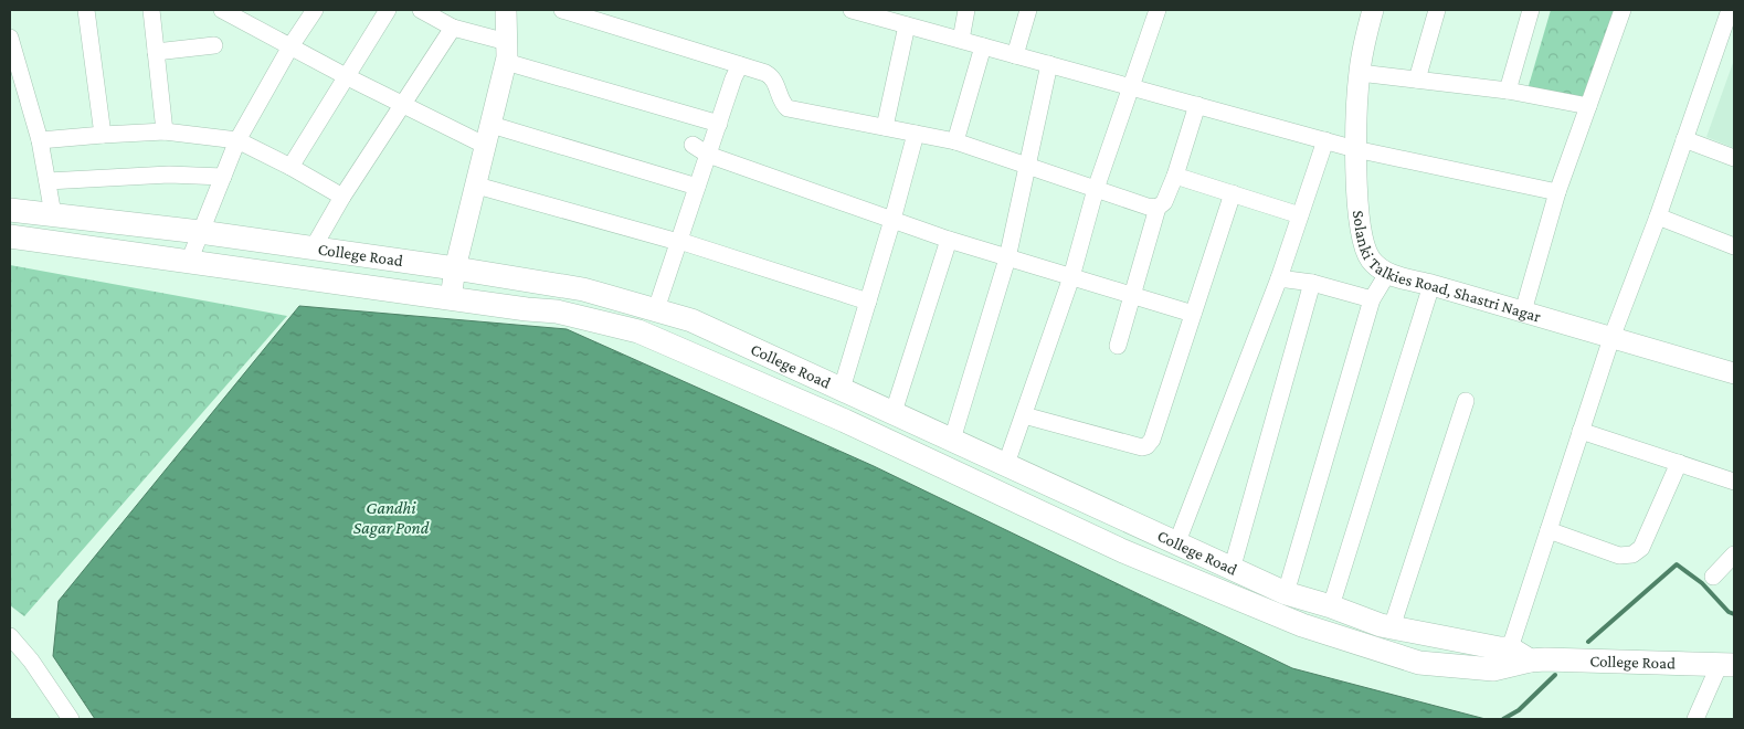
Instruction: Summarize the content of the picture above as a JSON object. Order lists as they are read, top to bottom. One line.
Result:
{"streets":{"main road":["College Road"],"street":["Solanki Talkies Road, Shastri Nagar"]},"water":["Gandhi Sagar Pond"]}
